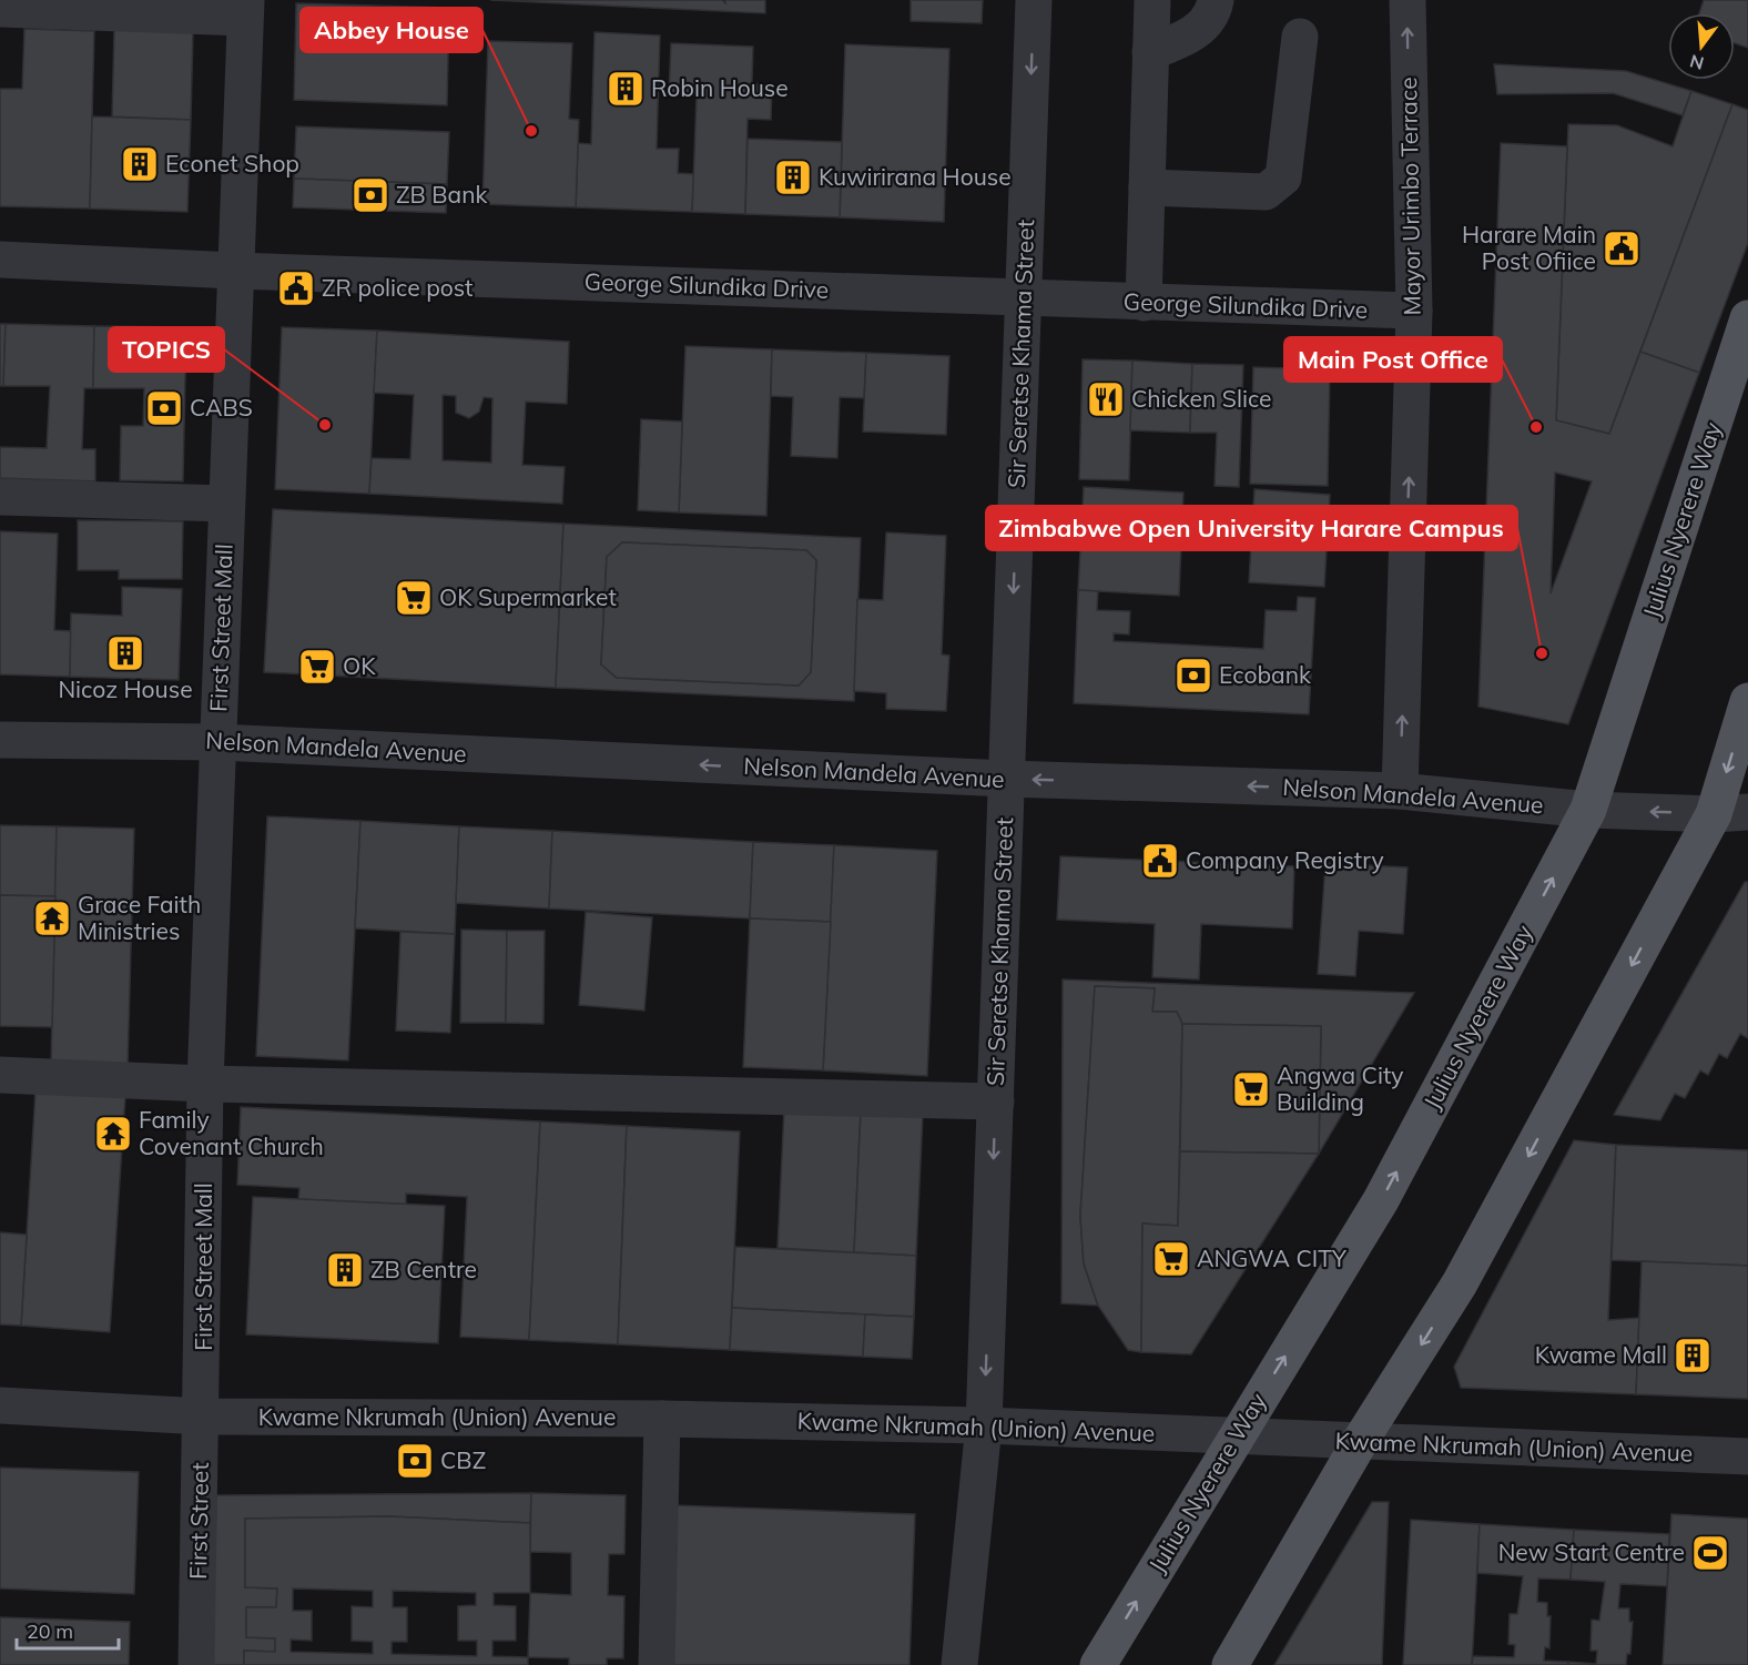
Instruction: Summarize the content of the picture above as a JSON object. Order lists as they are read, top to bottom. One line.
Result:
{"streets":{"main road":["Julius Nyerere Way"],"street":["Mayor Urimbo Terrace","George Silundika Drive","Sir Seretse Khama Street","First Street Mall","Nelson Mandela Avenue","Kwame Nkrumah (Union) Avenue","First Street"]},"crossings":[["Mayor Urimbo Terrace","George Silundika Drive"],["Mayor Urimbo Terrace","Nelson Mandela Avenue"],["George Silundika Drive","Sir Seretse Khama Street"],["George Silundika Drive","First Street Mall"],["Sir Seretse Khama Street","Nelson Mandela Avenue"],["Sir Seretse Khama Street","Kwame Nkrumah (Union) Avenue"],["Julius Nyerere Way","Nelson Mandela Avenue"],["Julius Nyerere Way","Kwame Nkrumah (Union) Avenue"],["First Street Mall","Nelson Mandela Avenue"],["First Street Mall","Kwame Nkrumah (Union) Avenue"],["First Street Mall","First Street"],["Kwame Nkrumah (Union) Avenue","First Street"]],"one_way":["Sir Seretse Khama Street","Nelson Mandela Avenue"],"places":{"building":["Robin House","Econet Shop","Kuwirirana House","Nicoz House","ZB Centre","Kwame Mall"],"other":["Abbey House","TOPICS","Main Post Office","Zimbabwe Open University Harare Campus"],"bank":["ZB Bank","CABS","Ecobank","CBZ"],"public building":["Harare Main Post Ofiice","ZR police post","Company Registry"],"restaurant":["Chicken Slice"],"supermarket":["OK Supermarket","OK","Angwa City Building","ANGWA CITY"],"temple":["Grace Faith Ministries","Family Covenant Church"],"sports":["New Start Centre"]},"scale_bar":"20 m","north":"bottom"}
